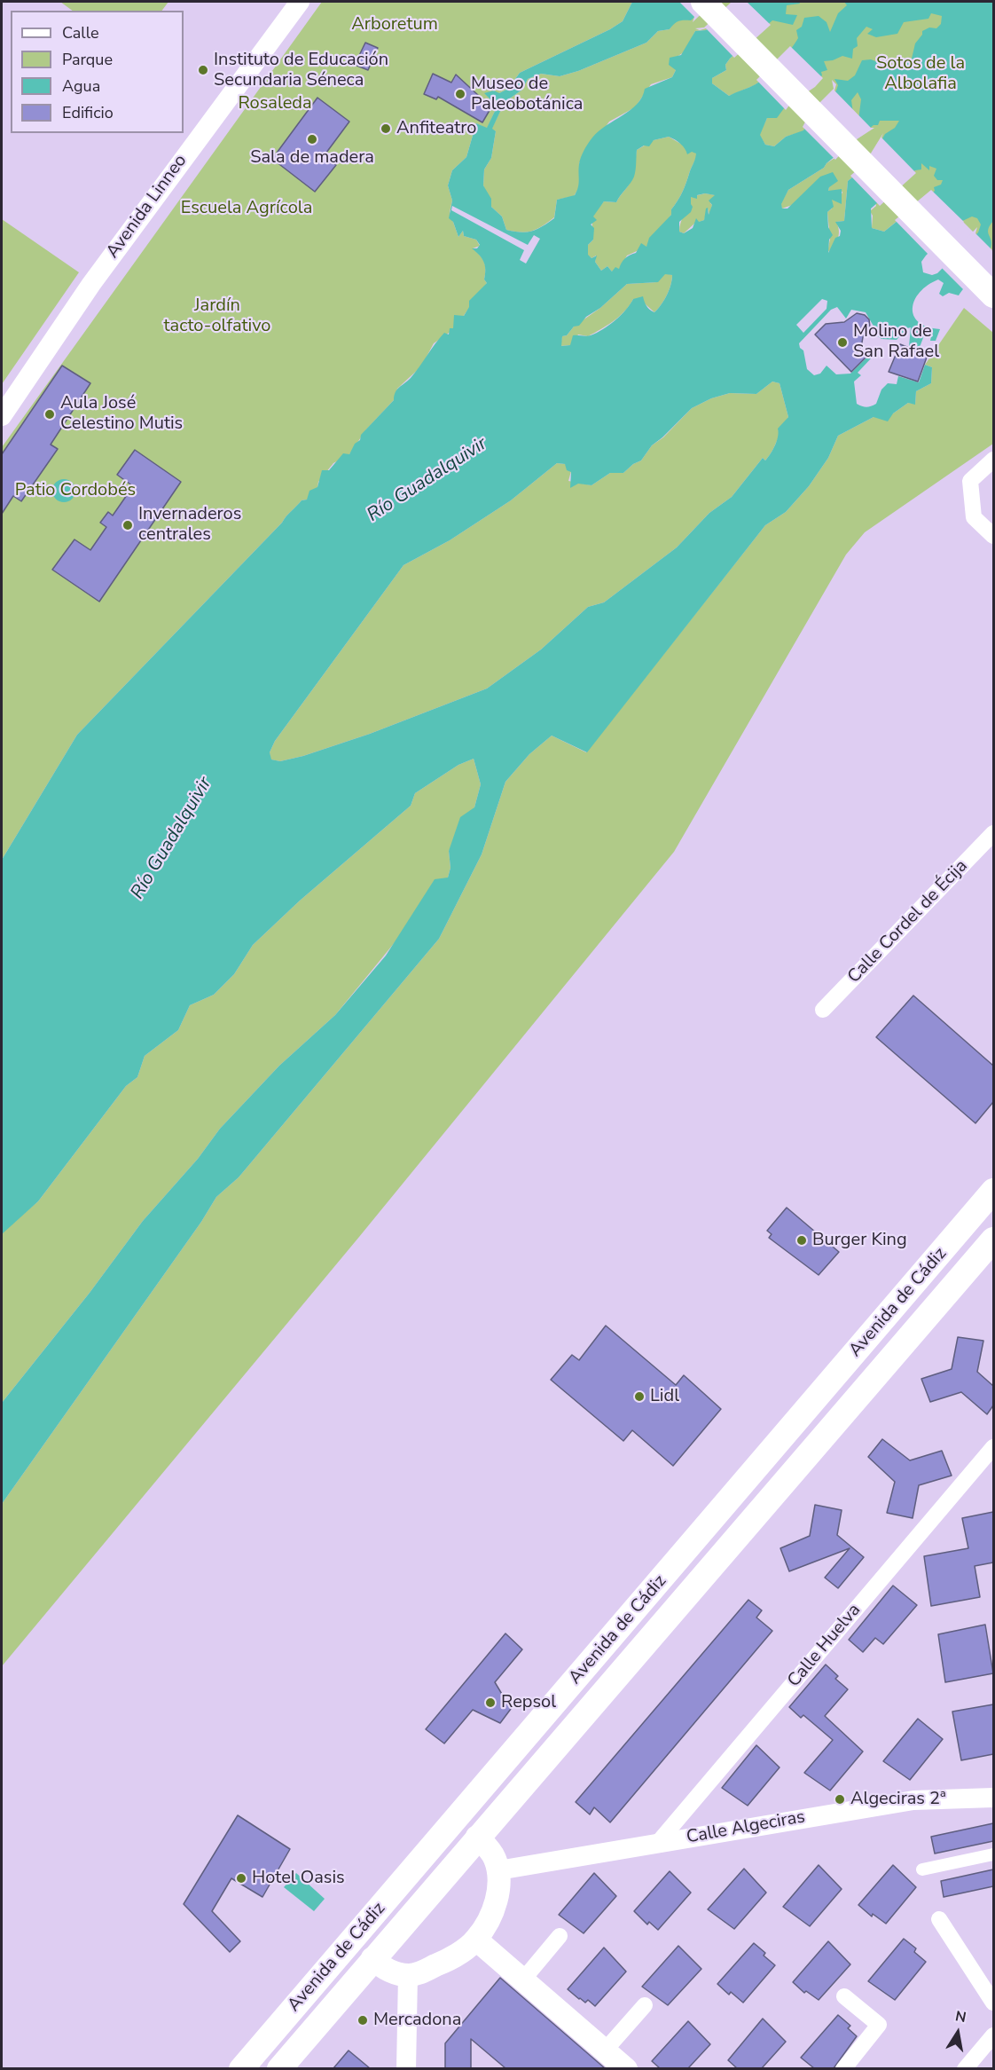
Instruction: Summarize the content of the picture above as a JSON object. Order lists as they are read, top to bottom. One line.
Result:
{"streets":{"main road":["Avenida de Cádiz"],"street":["Avenida Linneo","Calle Cordel de Écija","Calle Huelva","Calle Algeciras"]},"crossings":[["Calle Huelva","Calle Algeciras"]],"water":["Río Guadalquivir"],"parks":["Arboretum","Sotos de la Albolafia","Rosaleda","Escuela Agrícola","Jardín tacto-olfativo","Patio Cordobés"],"places":["Instituto de Educación Secundaria Séneca","Museo de Paleobotánica","Anfiteatro","Sala de madera","Molino de San Rafael","Aula José Celestino Mutis","Invernaderos centrales","Burger King","Lidl","Repsol","Algeciras 2ª","Hotel Oasis","Mercadona"],"legend":["Calle","Parque","Agua","Edificio"],"north":"top"}
